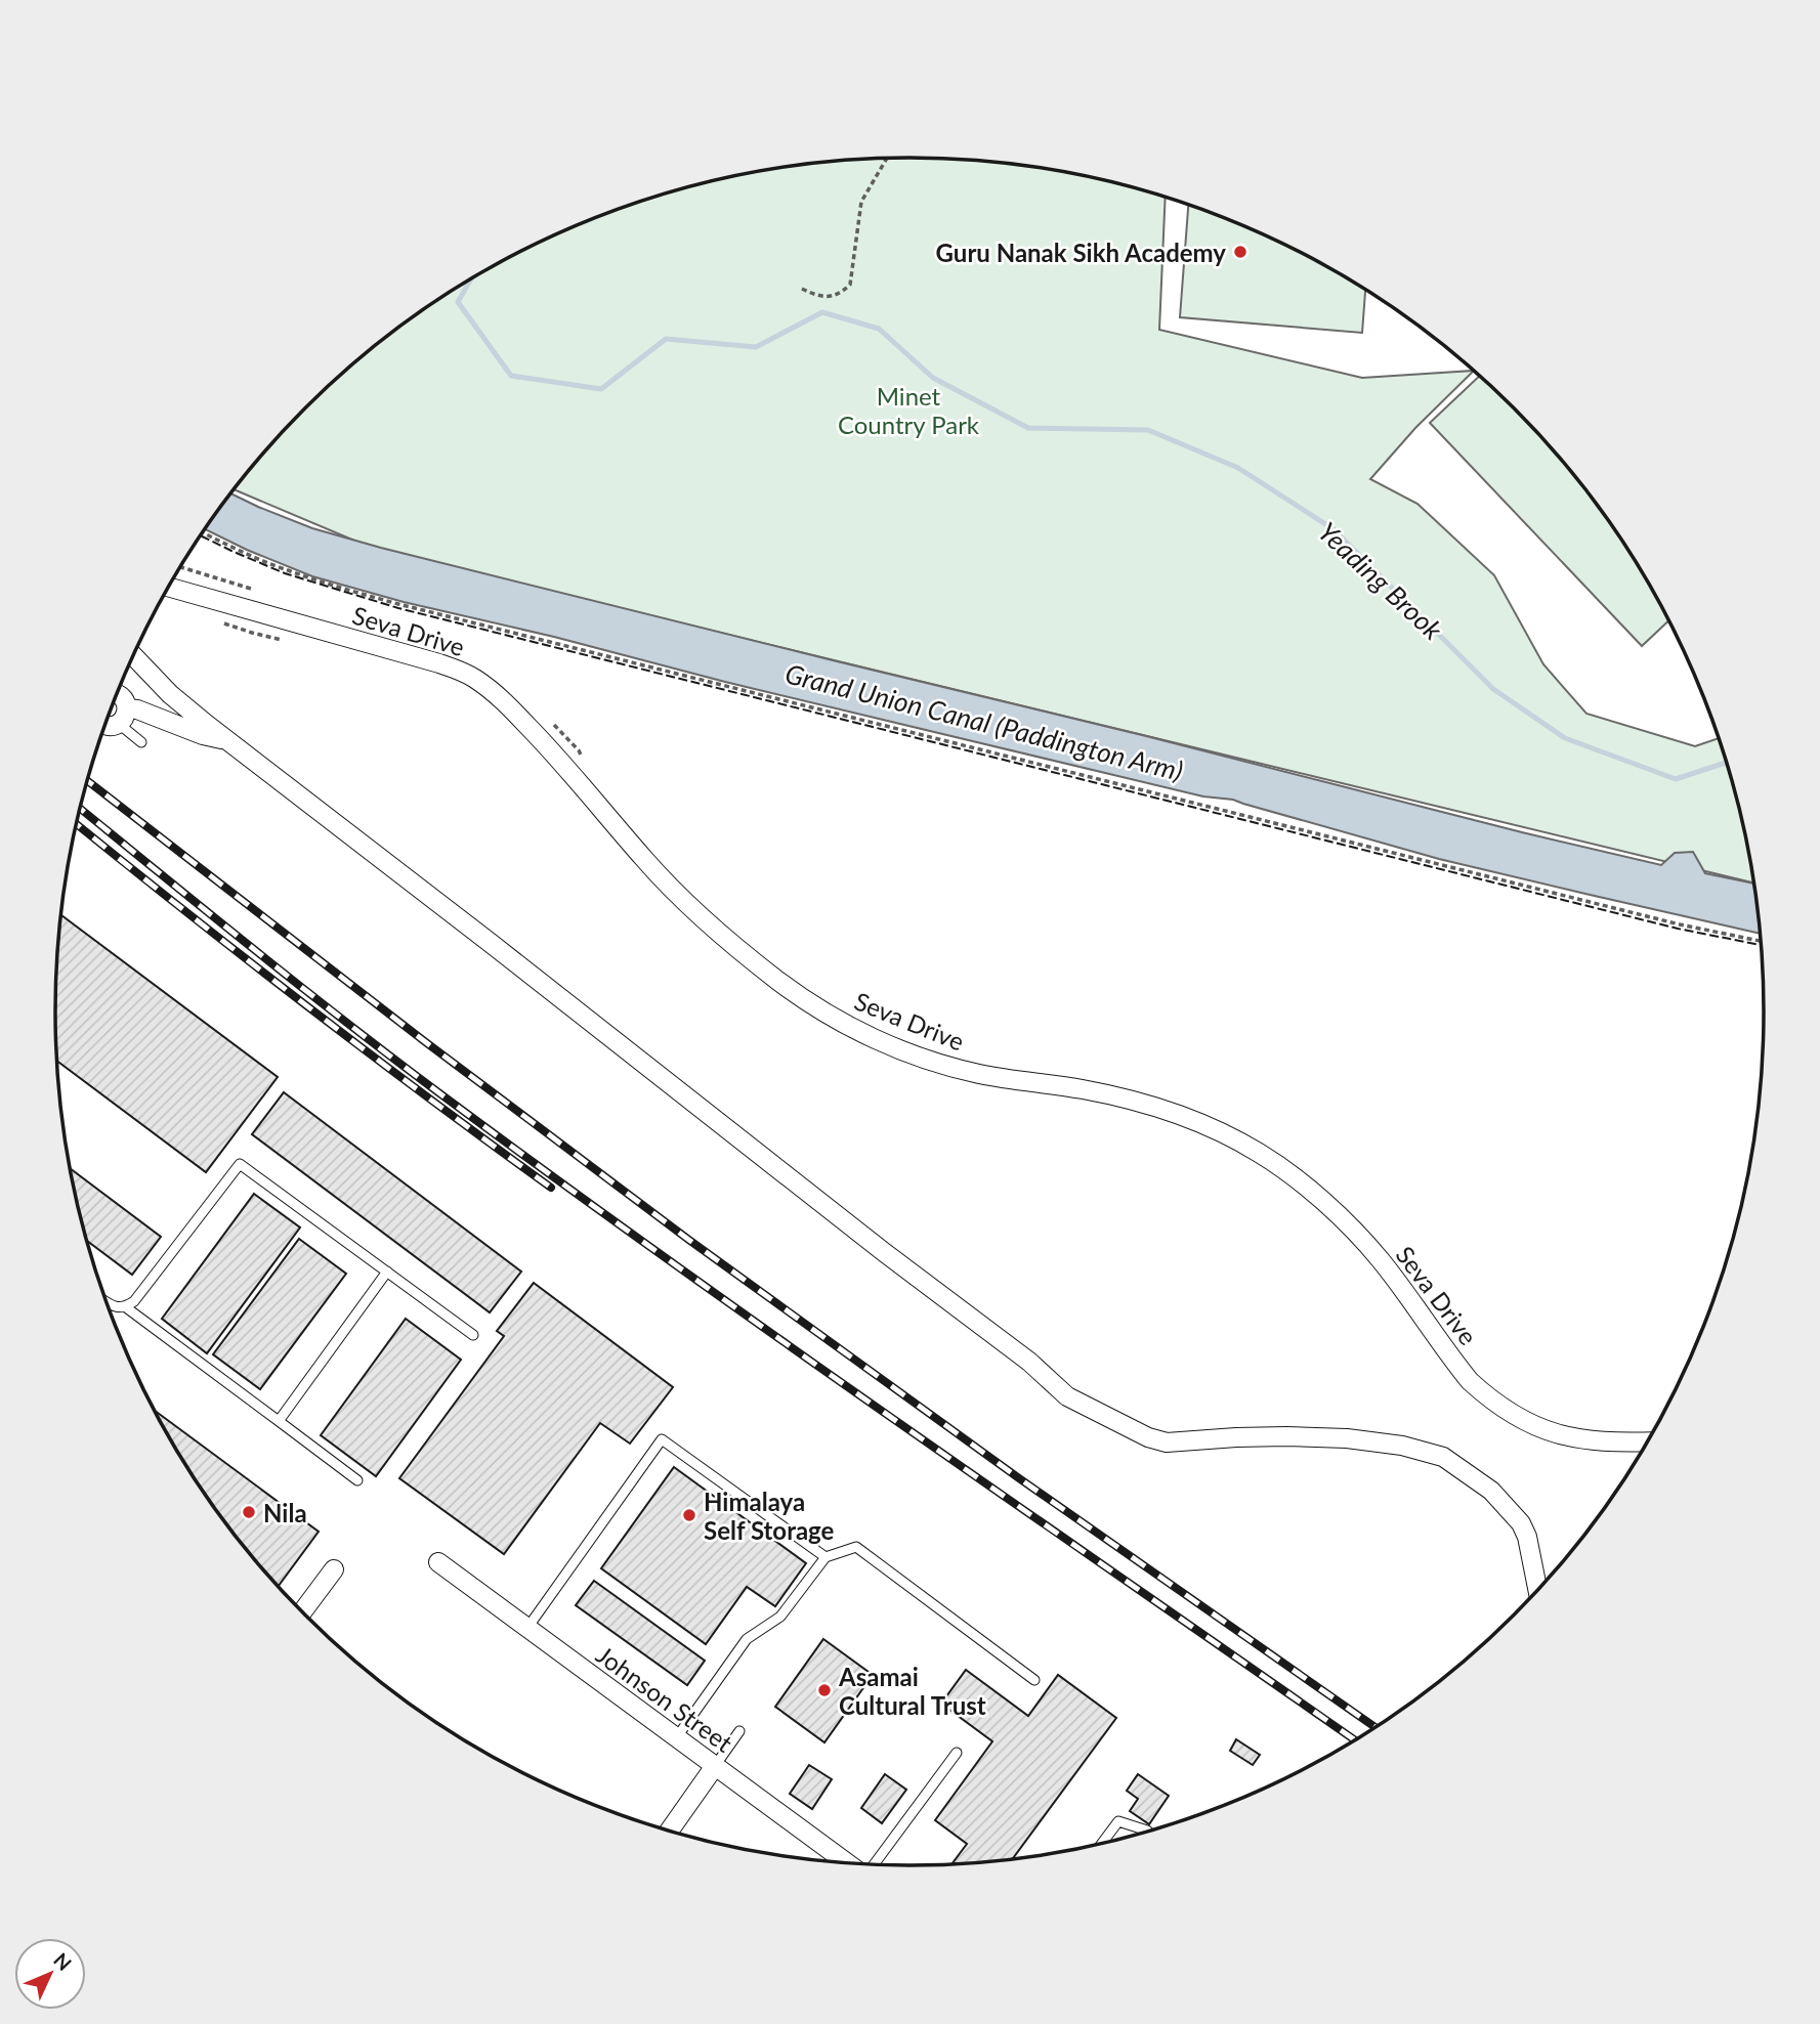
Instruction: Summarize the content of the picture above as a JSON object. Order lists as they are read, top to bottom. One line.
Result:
{"streets":{"street":["Seva Drive","Johnson Street"]},"water":["Yeading Brook","Grand Union Canal (Paddington Arm)"],"parks":["Minet Country Park"],"places":["Guru Nanak Sikh Academy","Nila","Himalaya Self Storage","Asamai Cultural Trust"],"north":"top right"}
